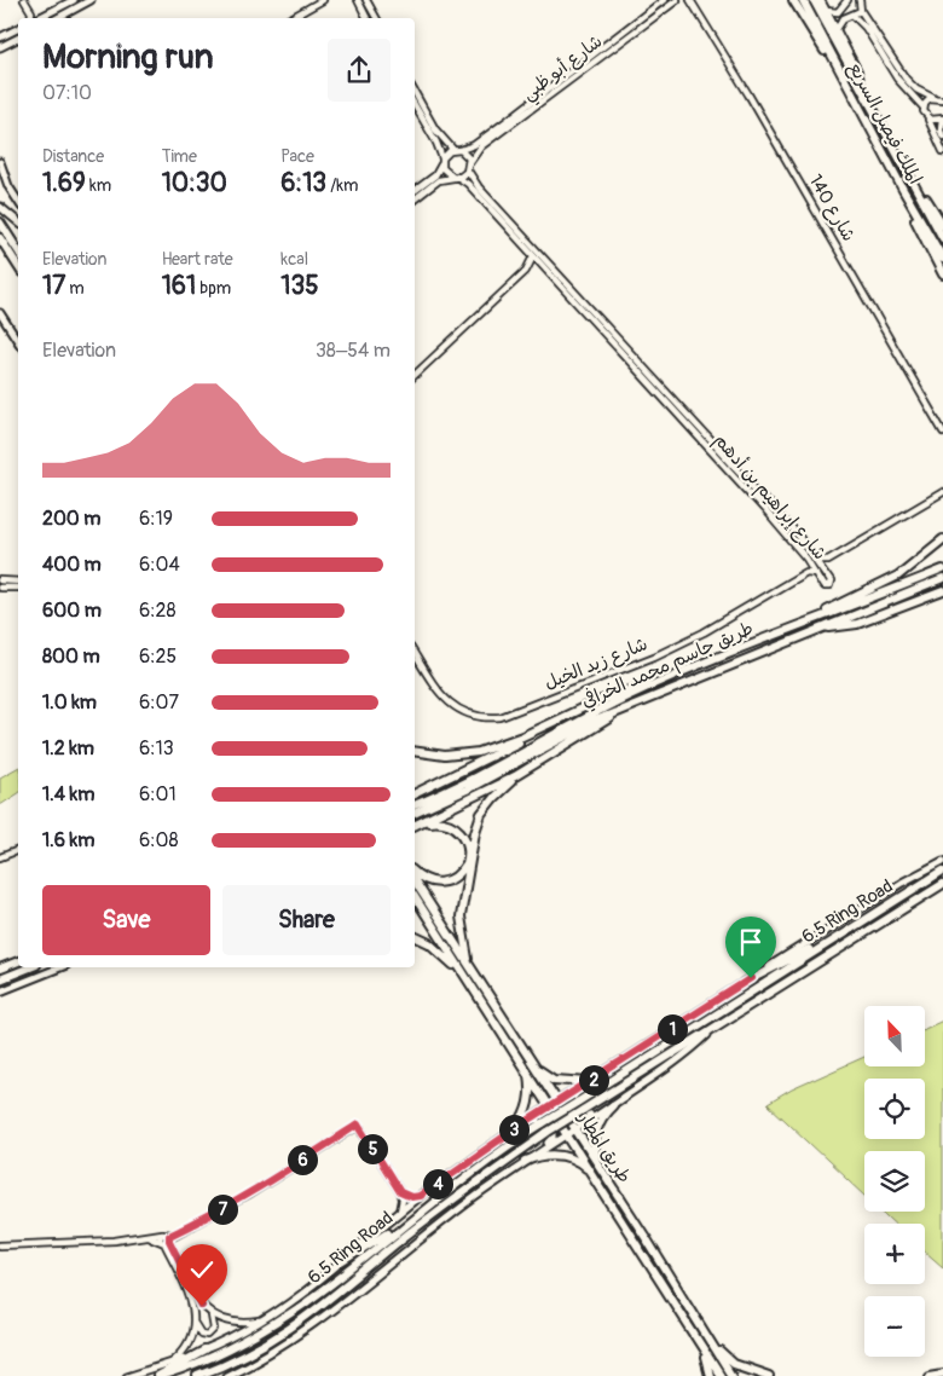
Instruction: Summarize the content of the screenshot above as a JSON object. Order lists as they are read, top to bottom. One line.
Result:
{"streets":{"highway":["الملك فيصل السريع","طريق جاسم محمد الخرافي","6.5 Ring Road","طريق المطار"],"street":["شارع أبو ظبي","شارع 140","شارع إبراهيم بن أدهم","شارع زيد الخيل"]},"crossings":[["شارع أبو ظبي","شارع إبراهيم بن أدهم"]],"north":"top left","page":{"heading":["Morning run","07:10"],"stats":[["Distance","1.69 km"],["Time","10:30"],["Pace","6:13 /km"],["Elevation","17 m"],["Heart rate","161 bpm"],["kcal","135"]],"chart":["Elevation","38–54 m"],"list":[{"name":"200 m","note":"6:19"},{"name":"400 m","note":"6:04"},{"name":"600 m","note":"6:28"},{"name":"800 m","note":"6:25"},{"name":"1.0 km","note":"6:07"},{"name":"1.2 km","note":"6:13"},{"name":"1.4 km","note":"6:01"},{"name":"1.6 km","note":"6:08"}],"buttons":["Save","Share"],"map_buttons":["+","−"],"pins":["1","2","3","5","6","4","7"]}}
